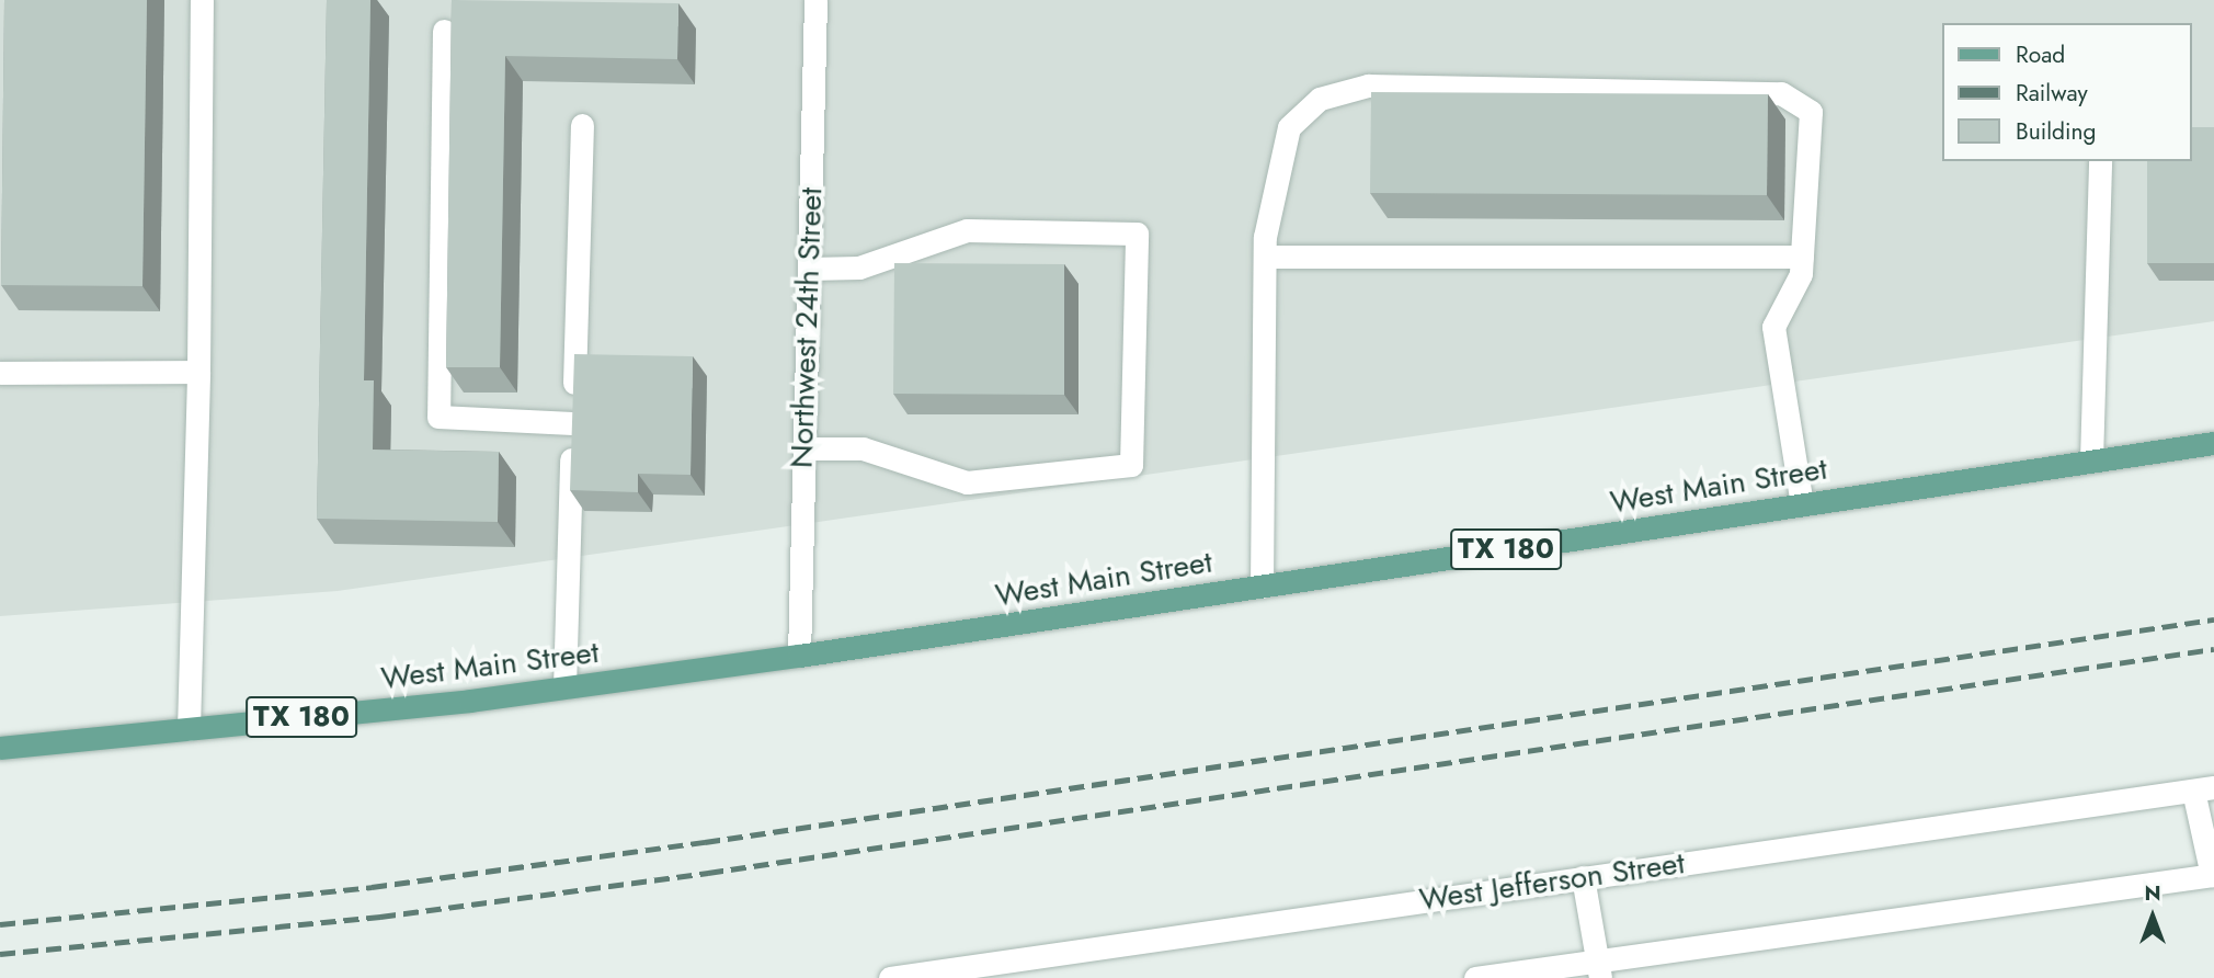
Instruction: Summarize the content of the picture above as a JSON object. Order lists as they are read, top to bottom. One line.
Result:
{"streets":{"main road":["Northwest 24th Street","West Main Street","TX 180","West Jefferson Street"]},"crossings":[["Northwest 24th Street","West Main Street"]],"legend":["Road","Railway","Building"],"north":"top"}
